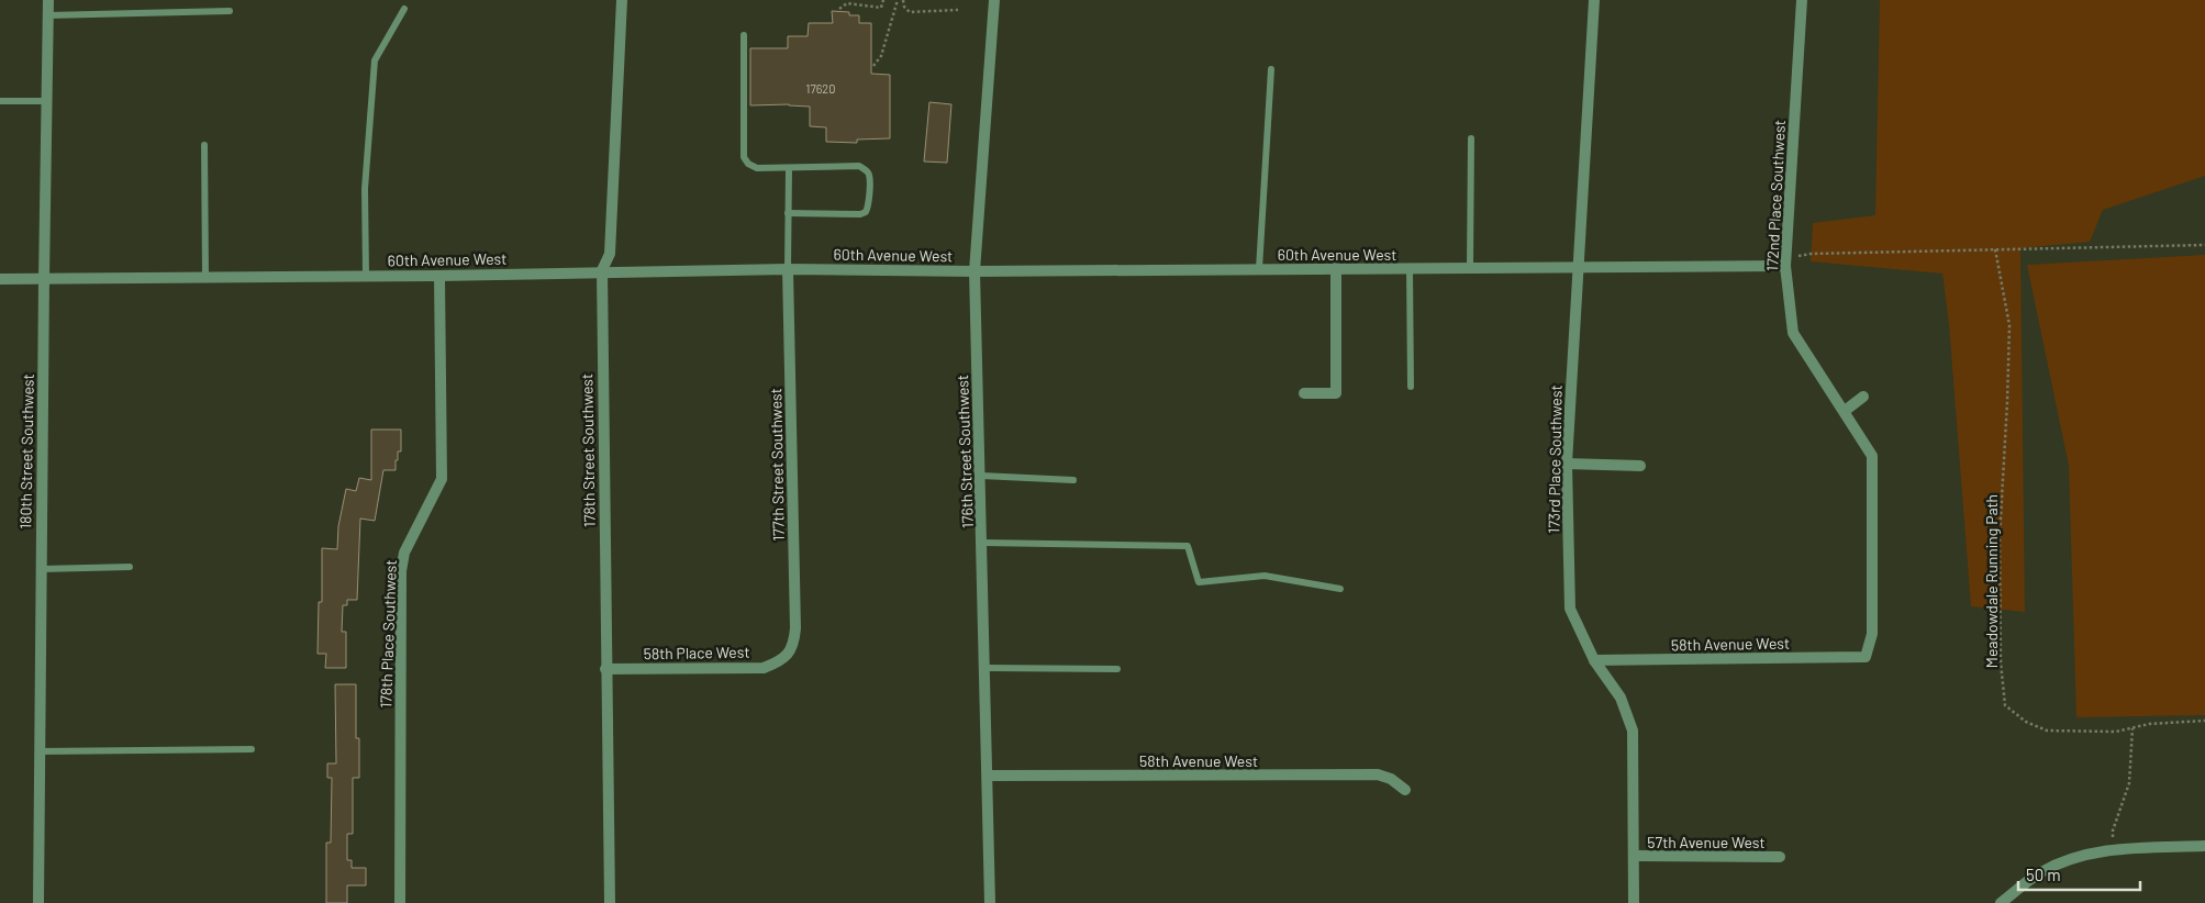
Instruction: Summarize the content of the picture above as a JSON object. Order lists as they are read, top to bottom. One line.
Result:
{"streets":{"street":["172nd Place Southwest","60th Avenue West","178th Street Southwest","180th Street Southwest","176th Street Southwest","173rd Place Southwest","177th Street Southwest","178th Place Southwest","58th Avenue West","58th Place West","57th Avenue West"],"path":["Meadowdale Running Path"]},"crossings":[["172nd Place Southwest","60th Avenue West"],["172nd Place Southwest","58th Avenue West"],["60th Avenue West","178th Street Southwest"],["60th Avenue West","180th Street Southwest"],["60th Avenue West","176th Street Southwest"],["60th Avenue West","173rd Place Southwest"],["60th Avenue West","177th Street Southwest"],["60th Avenue West","178th Place Southwest"],["178th Street Southwest","58th Place West"],["176th Street Southwest","58th Avenue West"],["173rd Place Southwest","58th Avenue West"],["173rd Place Southwest","57th Avenue West"],["177th Street Southwest","58th Place West"]],"house_numbers":["17620"],"scale_bar":"50 m"}
